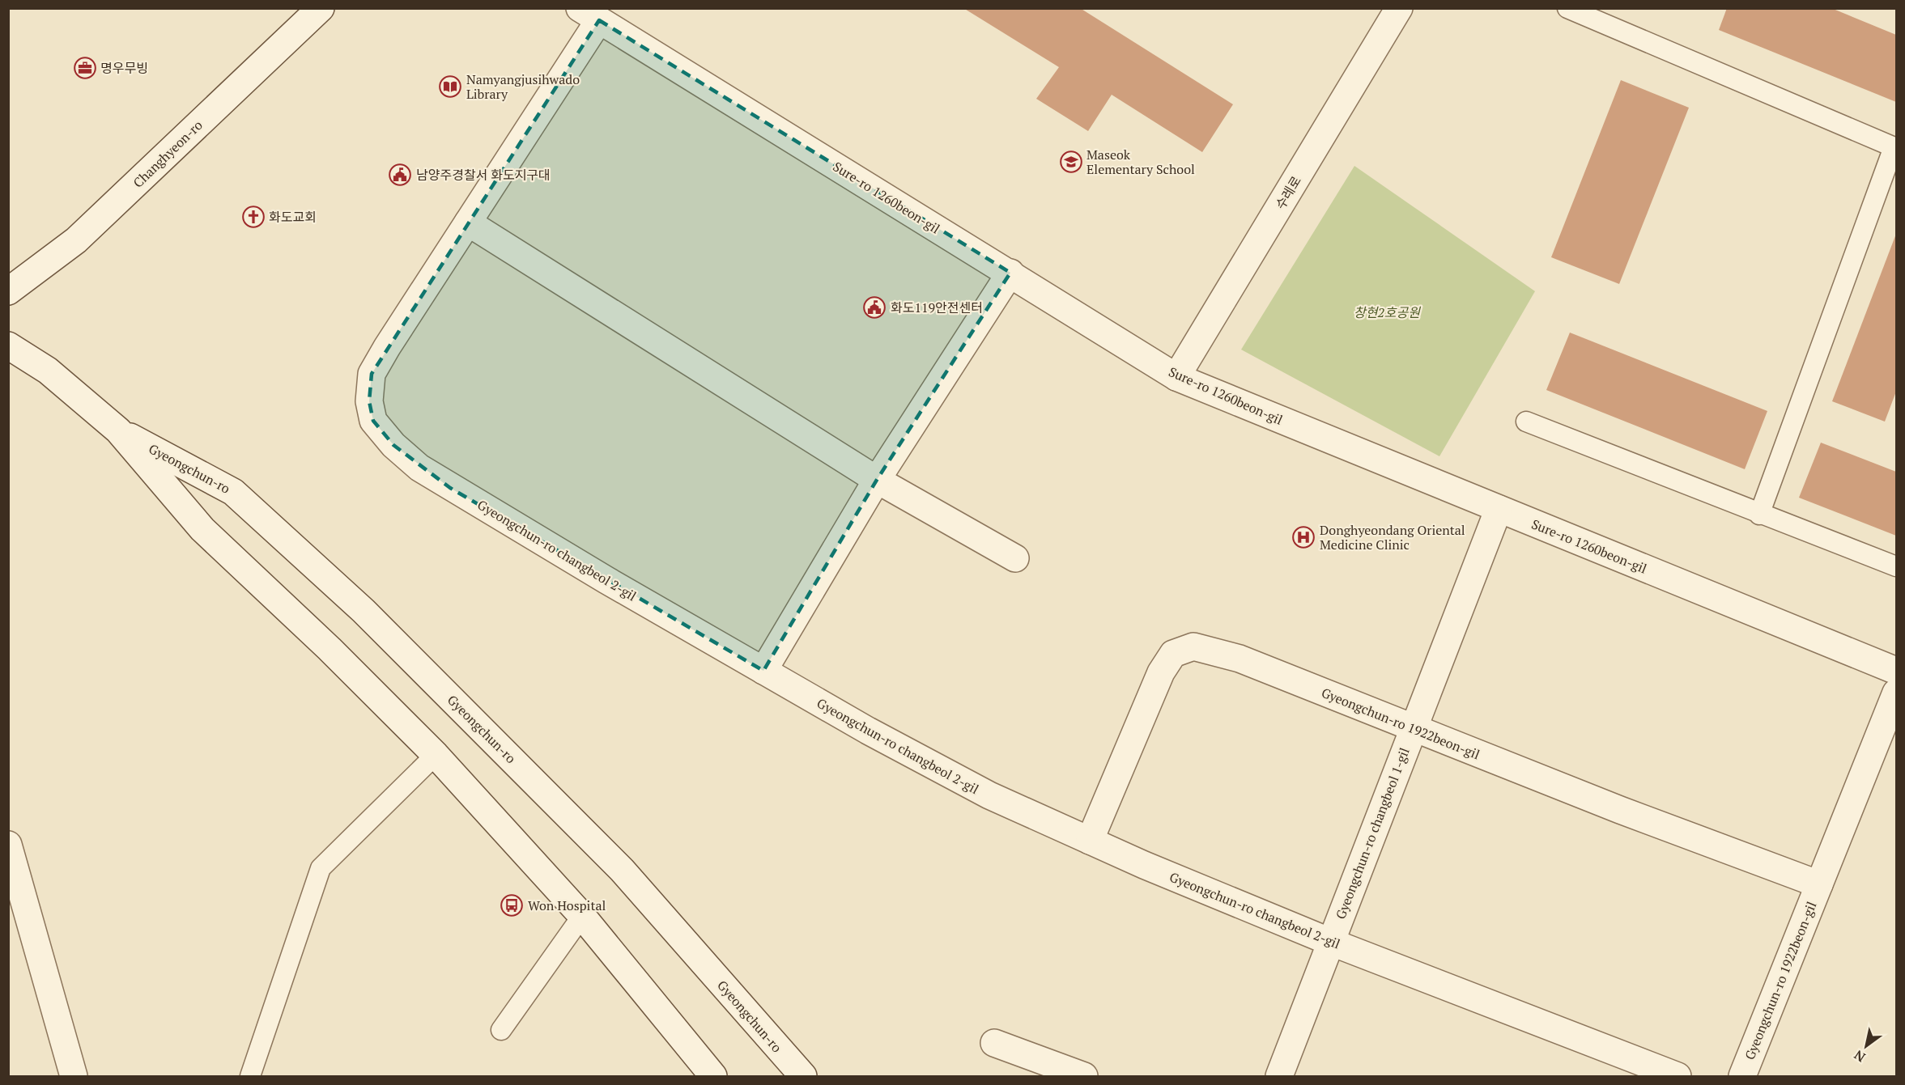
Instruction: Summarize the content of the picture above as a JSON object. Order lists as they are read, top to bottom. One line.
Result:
{"streets":{"street":["Changhyeon-ro","수레로","Sure-ro 1260beon-gil","Gyeongchun-ro","Gyeongchun-ro changbeol 2-gil","Gyeongchun-ro 1922beon-gil","Gyeongchun-ro changbeol 1-gil"]},"crossings":[["수레로","Sure-ro 1260beon-gil"],["Sure-ro 1260beon-gil","Gyeongchun-ro changbeol 2-gil"],["Sure-ro 1260beon-gil","Gyeongchun-ro changbeol 1-gil"],["Gyeongchun-ro changbeol 2-gil","Gyeongchun-ro 1922beon-gil"],["Gyeongchun-ro changbeol 2-gil","Gyeongchun-ro changbeol 1-gil"],["Gyeongchun-ro 1922beon-gil","Gyeongchun-ro changbeol 1-gil"]],"parks":["창현2호공원"],"places":{"office":["명우무빙"],"library":["Namyangjusihwado Library"],"school or university":["Maseok Elementary School"],"public building":["남양주경찰서 화도지구대","화도119안전센터"],"church":["화도교회"],"hospital":["Donghyeondang Oriental Medicine Clinic"],"bus stop":["Won Hospital"]},"north":"bottom left"}
